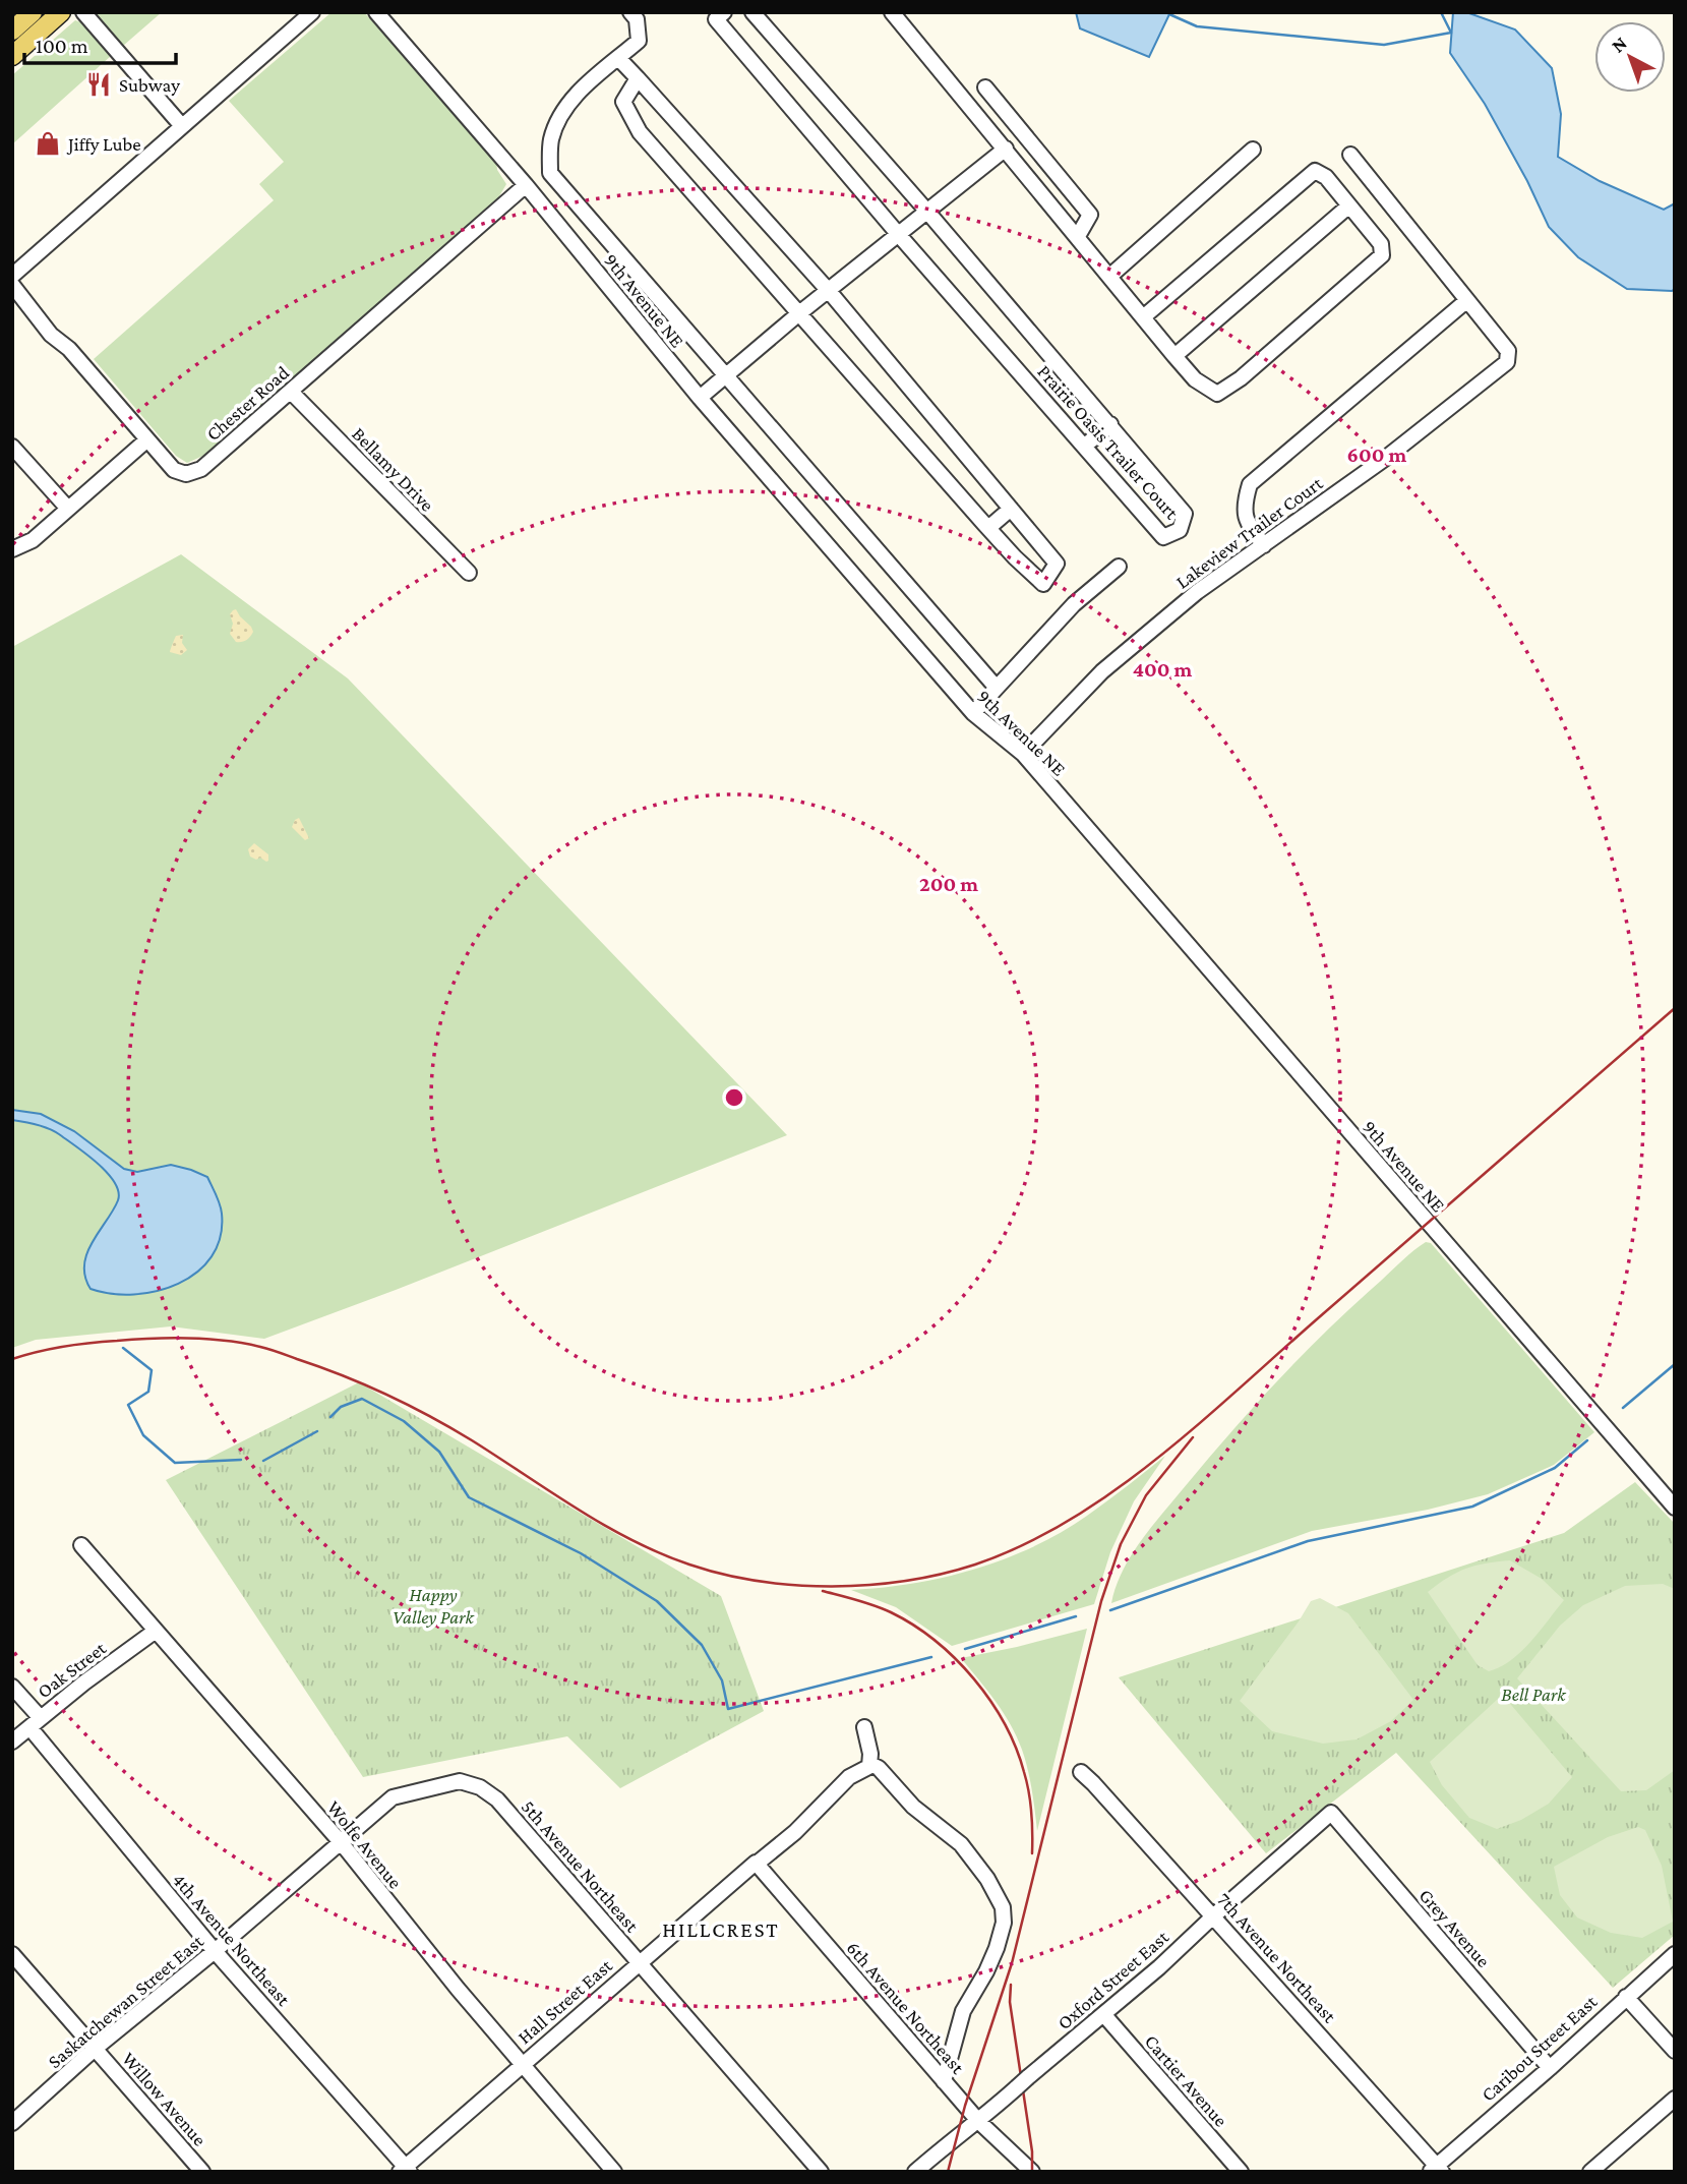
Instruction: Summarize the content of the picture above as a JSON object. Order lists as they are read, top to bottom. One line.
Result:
{"streets":{"street":["9th Avenue NE","Chester Road","Prairie Oasis Trailer Court","Bellamy Drive","Lakeview Trailer Court","Oak Street","Wolfe Avenue","5th Avenue Northeast","Grey Avenue","4th Avenue Northeast","7th Avenue Northeast","Oxford Street East","Saskatchewan Street East","Hall Street East","6th Avenue Northeast","Caribou Street East","Cartier Avenue","Willow Avenue"]},"crossings":[["9th Avenue NE","Chester Road"],["9th Avenue NE","Lakeview Trailer Court"],["Chester Road","Bellamy Drive"],["Oak Street","Wolfe Avenue"],["Oak Street","4th Avenue Northeast"],["Wolfe Avenue","Saskatchewan Street East"],["Wolfe Avenue","Hall Street East"],["5th Avenue Northeast","Saskatchewan Street East"],["5th Avenue Northeast","Hall Street East"],["Grey Avenue","Oxford Street East"],["Grey Avenue","Caribou Street East"],["4th Avenue Northeast","Saskatchewan Street East"],["4th Avenue Northeast","Hall Street East"],["7th Avenue Northeast","Oxford Street East"],["7th Avenue Northeast","Caribou Street East"],["Oxford Street East","6th Avenue Northeast"],["Oxford Street East","Cartier Avenue"],["Saskatchewan Street East","Willow Avenue"],["Hall Street East","6th Avenue Northeast"]],"districts":["HILLCREST"],"parks":["Happy Valley Park","Bell Park"],"places":{"restaurant":["Subway"],"shop":["Jiffy Lube"]},"scale_bar":"100 m","north":"top left","rings":["600 m","400 m","200 m"]}
